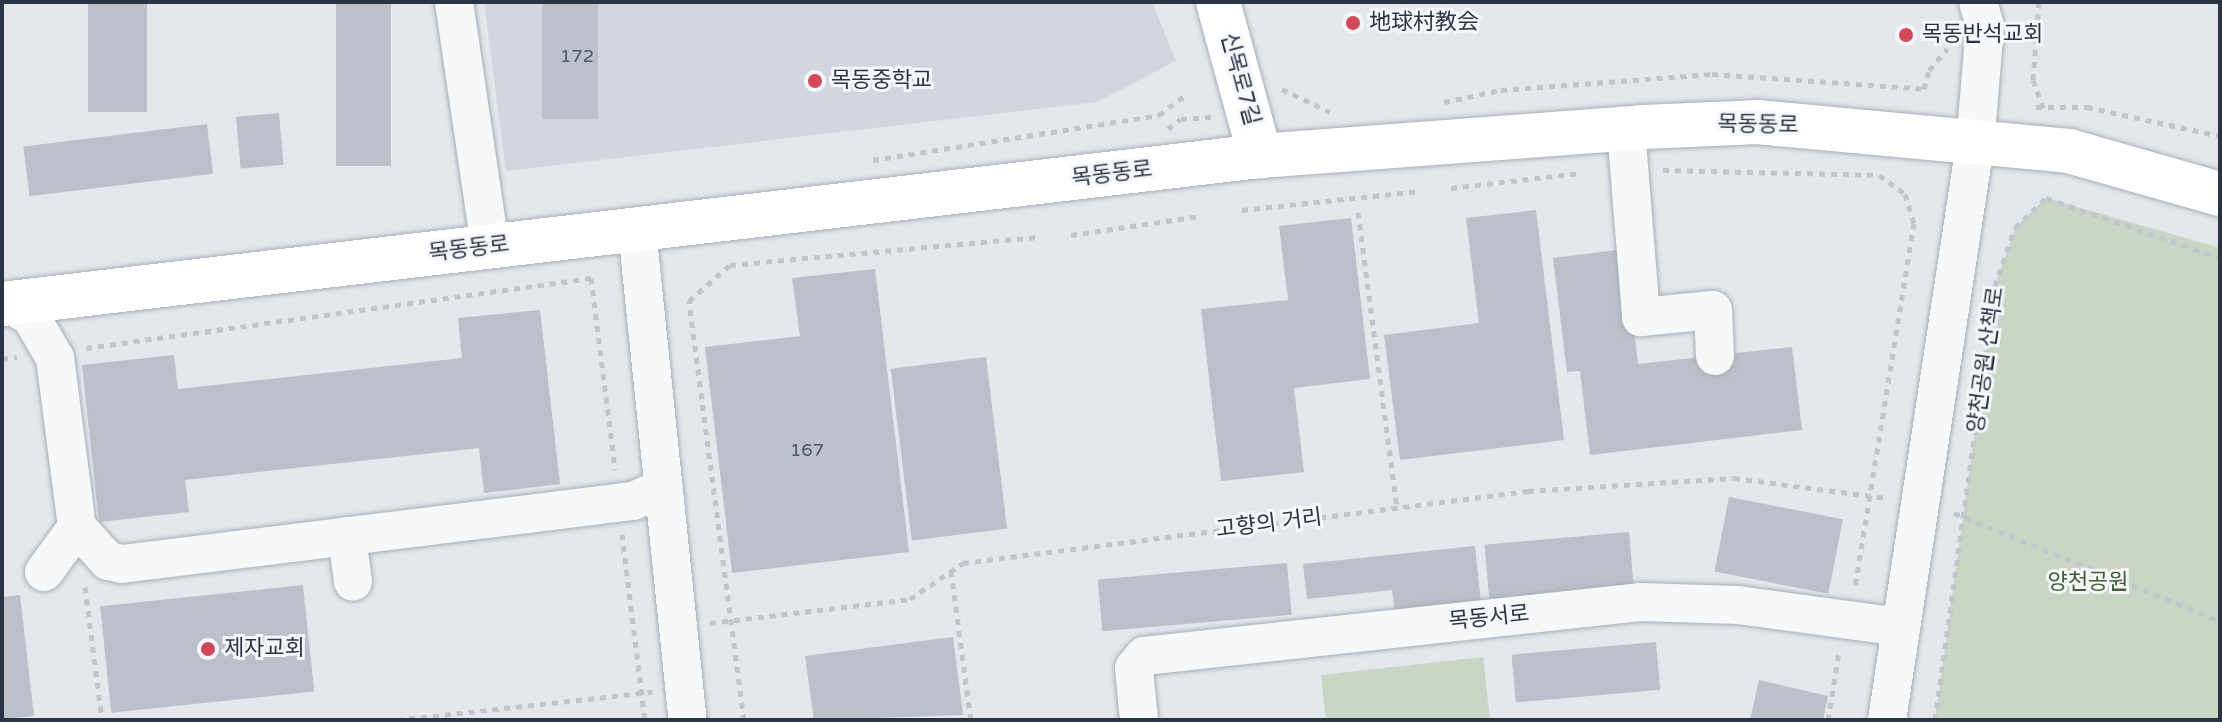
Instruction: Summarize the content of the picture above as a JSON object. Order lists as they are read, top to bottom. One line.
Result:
{"streets":{"main road":["신목로7길","목동동로"],"street":["목동서로"],"path":["양천공원 산책로","고향의 거리"]},"crossings":[["신목로7길","목동동로"],["양천공원 산책로","고향의 거리"]],"parks":["양천공원"],"places":["地球村教会","목동반석교회","목동중학교","제자교회"],"house_numbers":["172","167"]}
